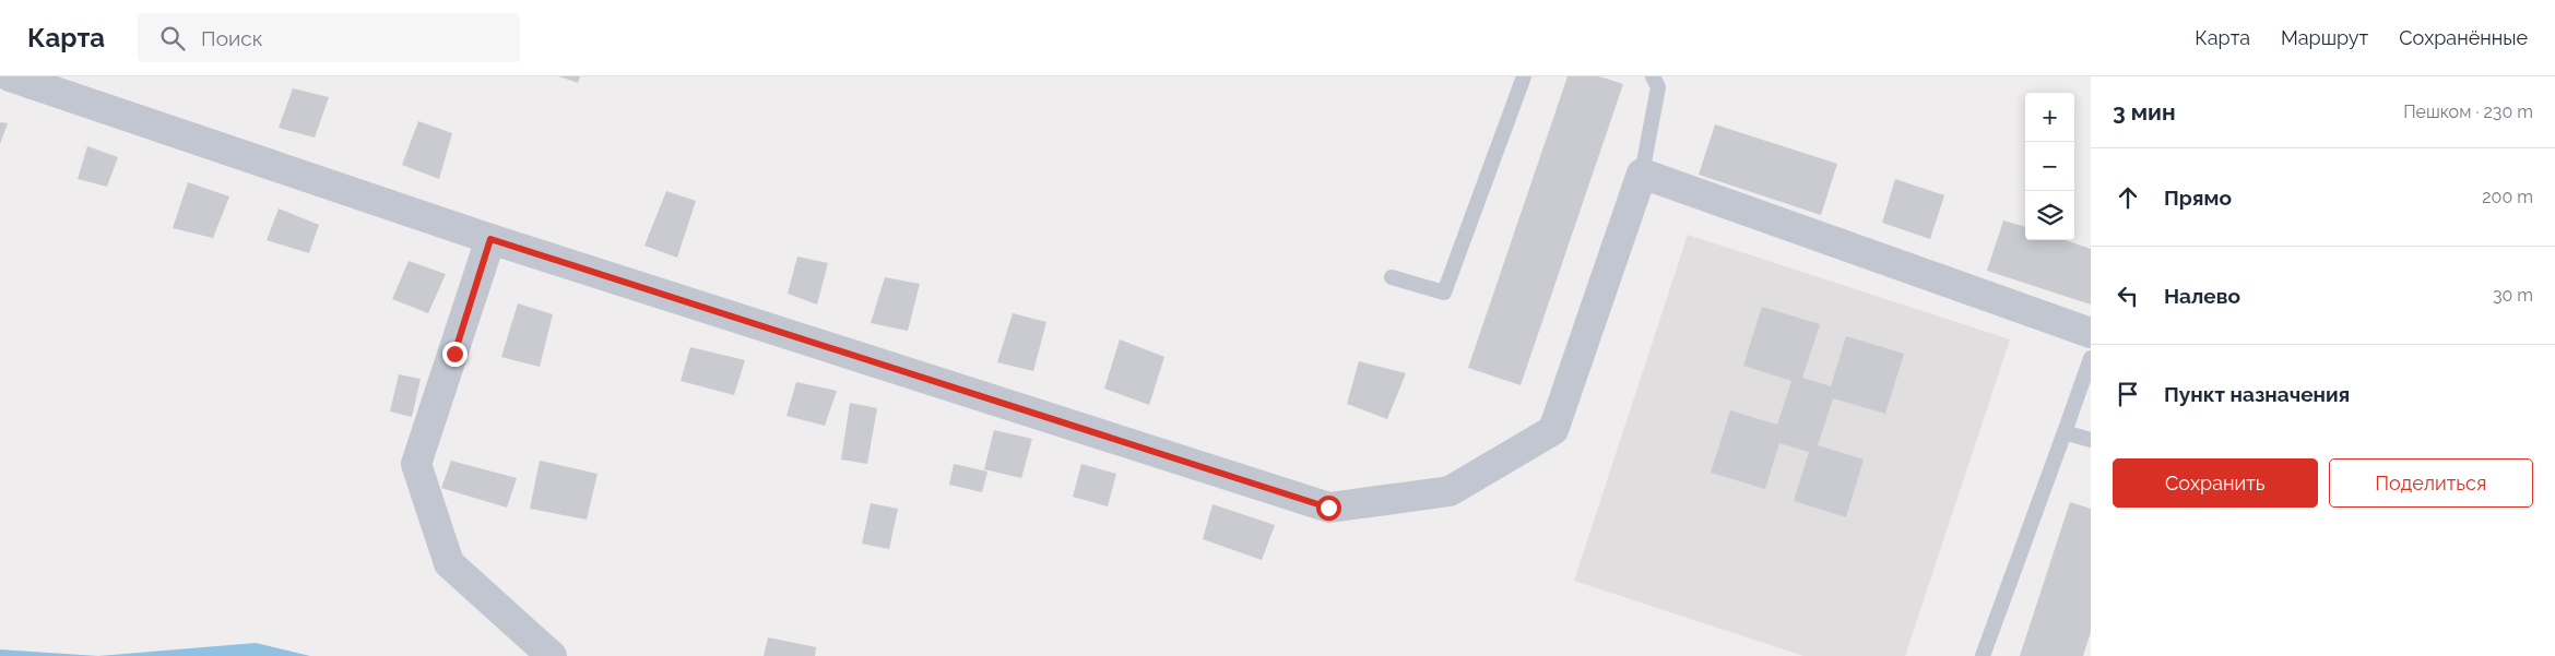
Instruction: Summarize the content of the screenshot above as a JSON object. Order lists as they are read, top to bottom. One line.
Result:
{"page":{"header":"Карта","search":"Поиск","nav":["Карта","Маршрут","Сохранённые"],"heading":["3 мин","Пешком · 230 m"],"map_buttons":["+","−"],"list":[["Прямо","200 m"],["Налево","30 m"],"Пункт назначения"],"buttons":["Сохранить","Поделиться"]}}
